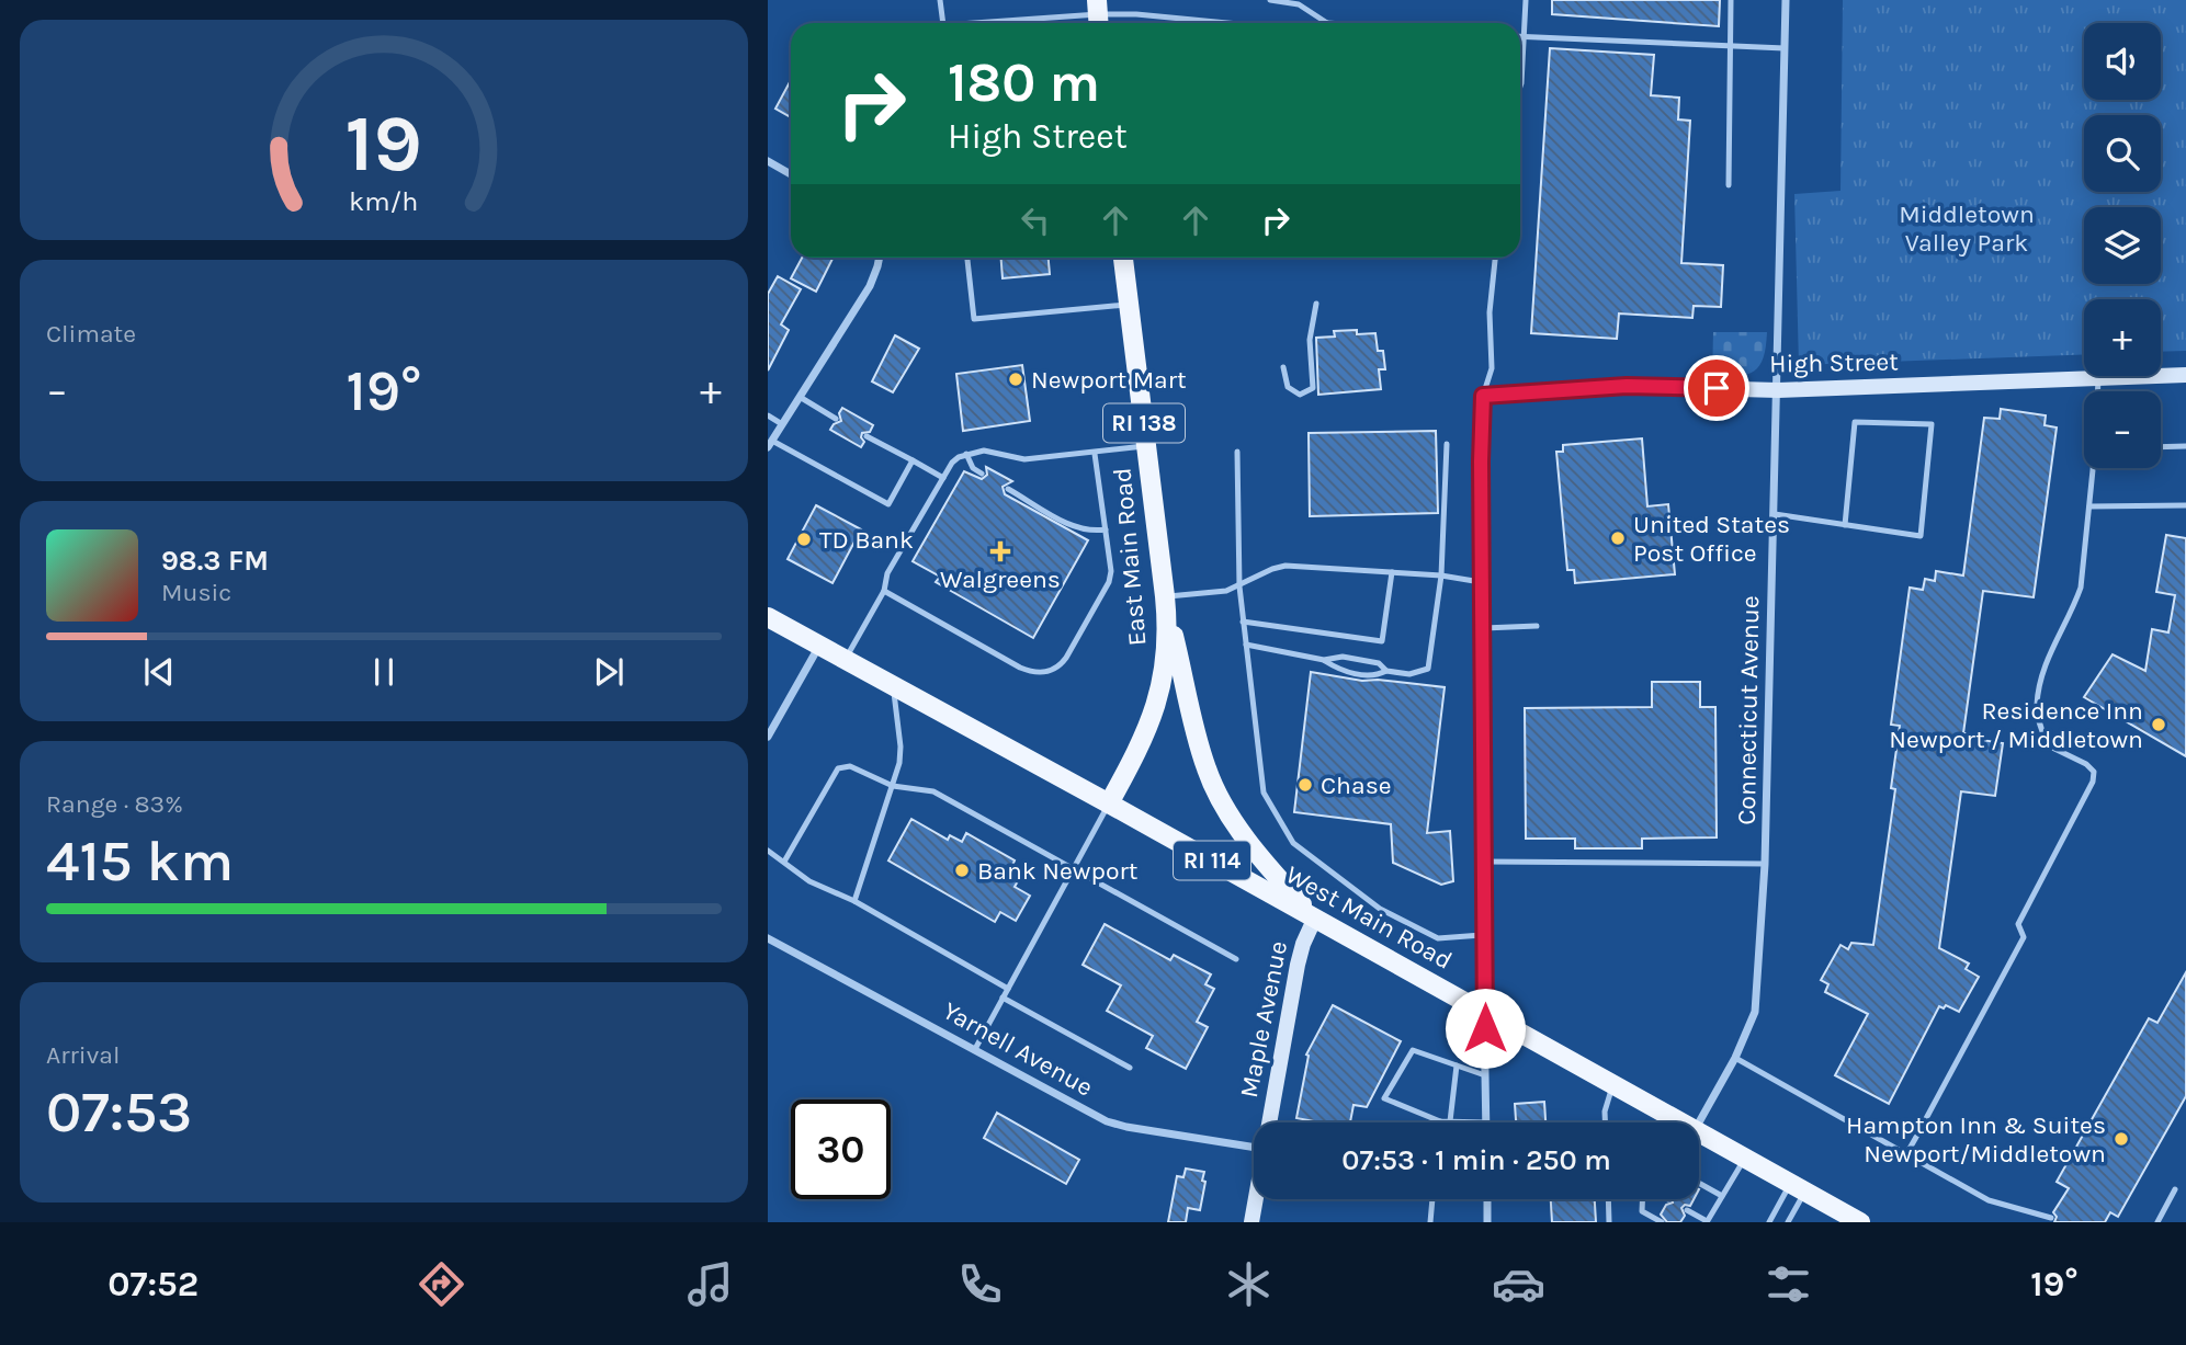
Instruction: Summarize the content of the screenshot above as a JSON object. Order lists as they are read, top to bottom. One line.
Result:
{"streets":{"main road":["RI 138","East Main Road","RI 114","West Main Road"],"street":["High Street","Connecticut Avenue","Maple Avenue","Yarnell Avenue"]},"crossings":[["High Street","Connecticut Avenue"],["East Main Road","West Main Road"],["West Main Road","Maple Avenue"]],"parks":["Middletown Valley Park"],"places":{"other":["Newport Mart","United States Post Office","TD Bank","Residence Inn Newport / Middletown","Chase","Bank Newport","Hampton Inn & Suites Newport/Middletown"],"health":["Walgreens"]},"page":{"map_buttons":["+","−"],"turn":["180 m","High Street"],"tile":["Climate",["Range · 83%","415 km"],["Arrival","07:53"]],"heat":["−","19°","+"],"song":["98.3 FM","Music"],"limit":"30","trip":"07:53 · 1 min · 250 m","tabs":["07:52","19°"],"gauge":["19","km/h"]}}
